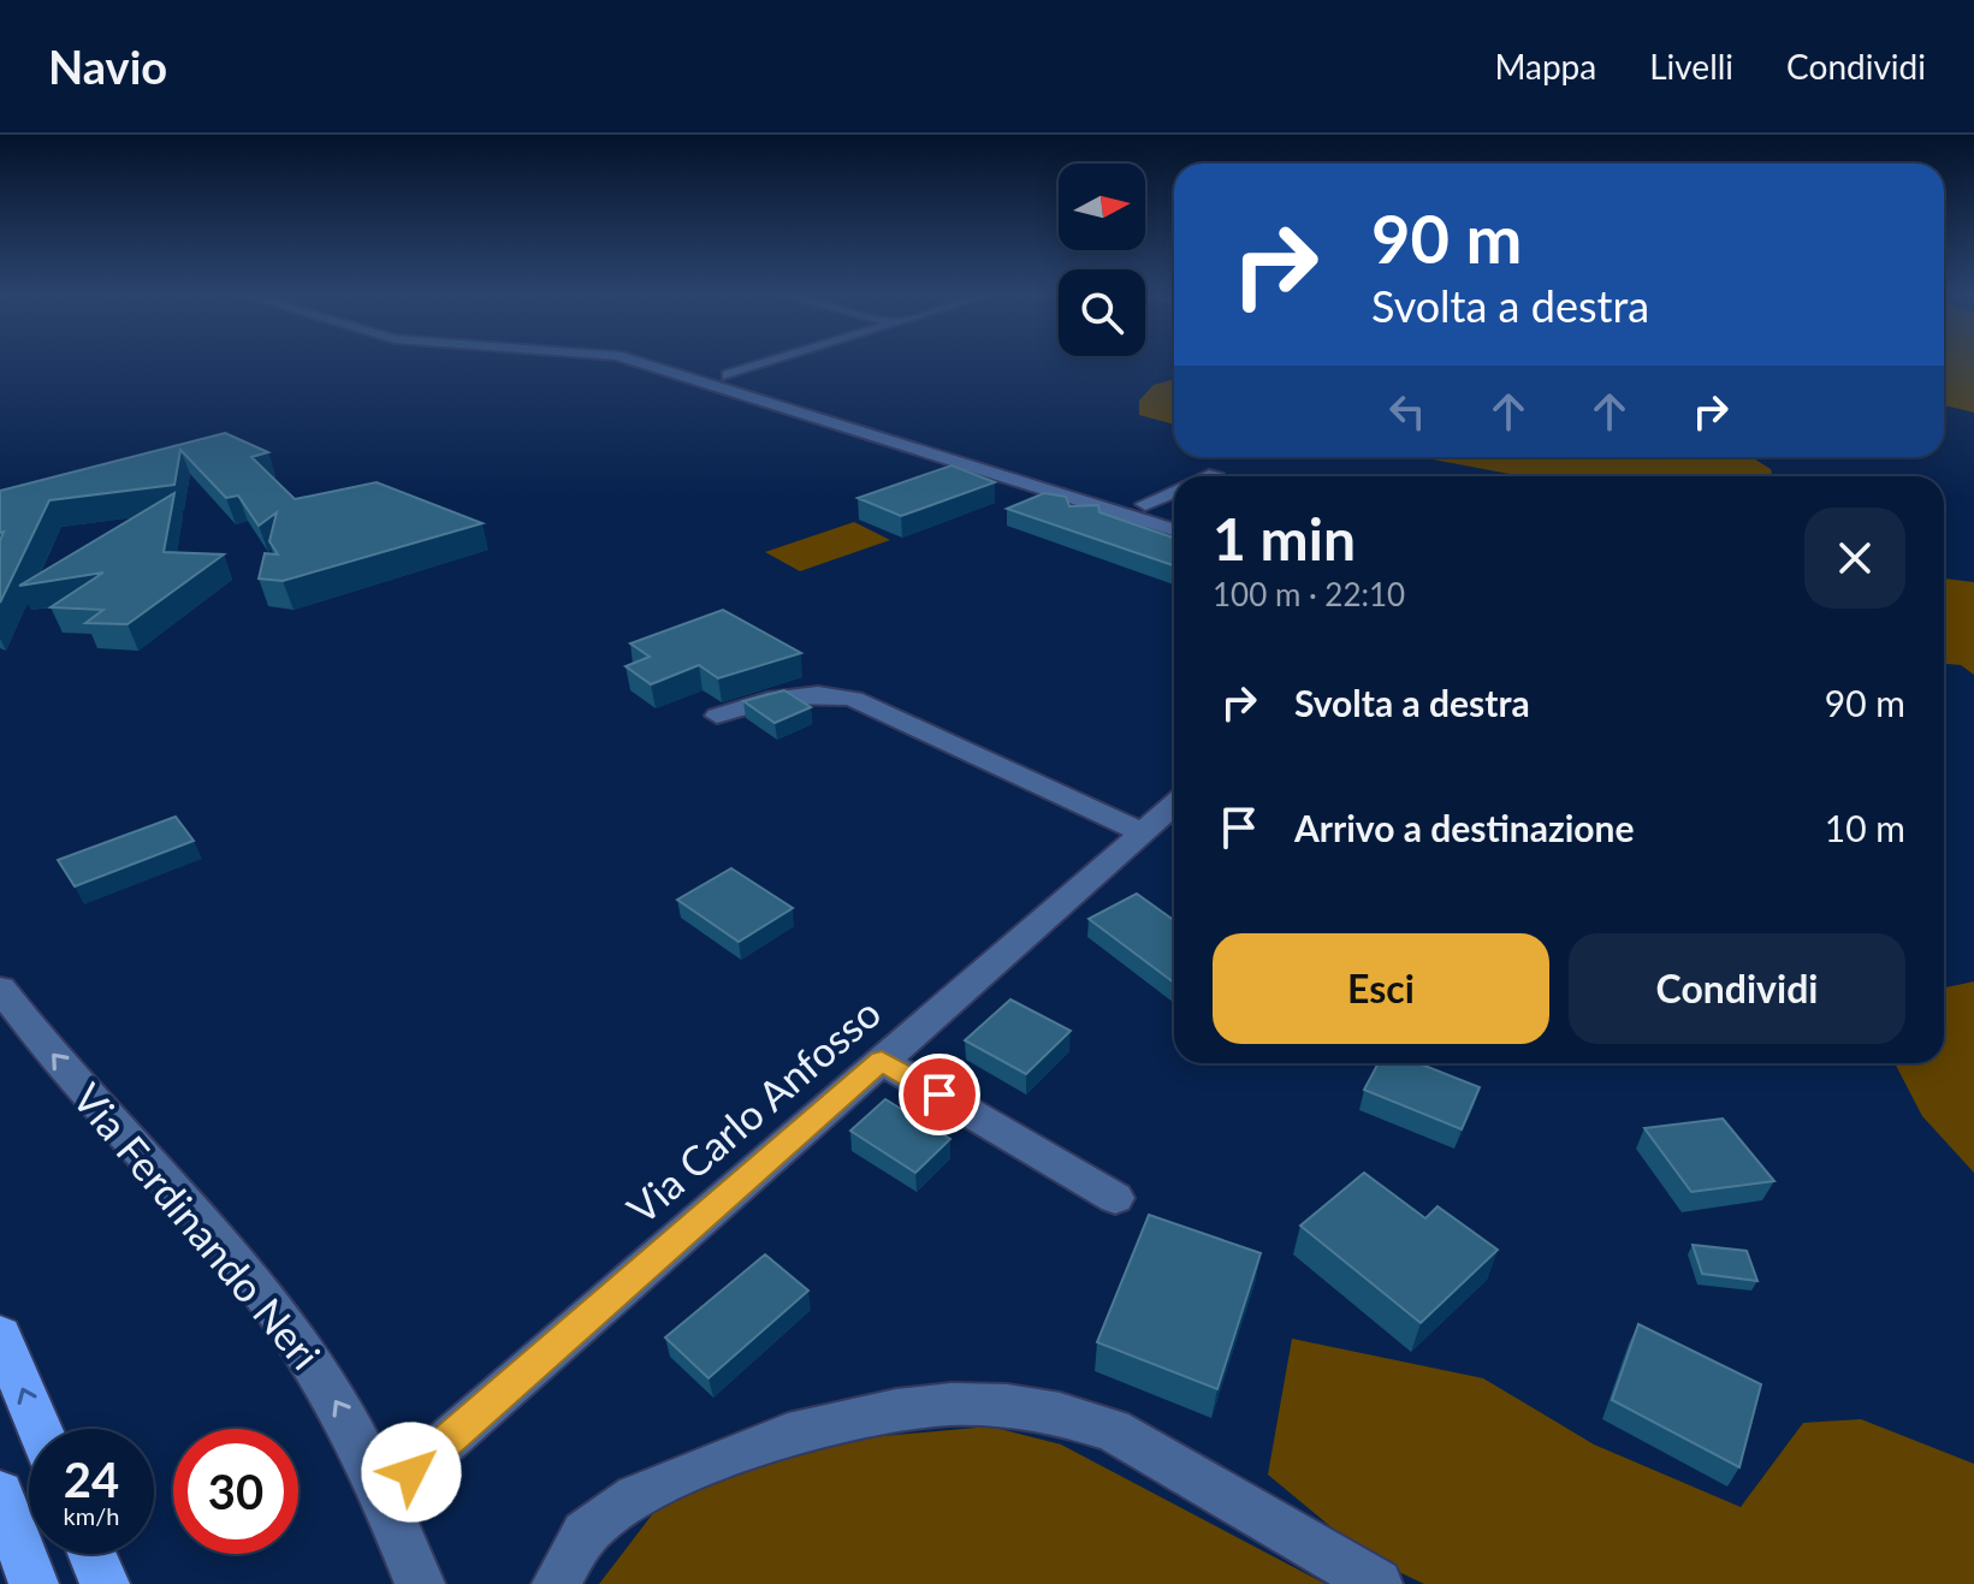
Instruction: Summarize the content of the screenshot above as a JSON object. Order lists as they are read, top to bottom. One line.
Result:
{"streets":{"street":["Via Carlo Anfosso","Via Ferdinando Neri"]},"crossings":[["Via Carlo Anfosso","Via Ferdinando Neri"]],"one_way":["Via Ferdinando Neri"],"north":"right","page":{"header":"Navio","nav":["Mappa","Livelli","Condividi"],"turn":["90 m","Svolta a destra"],"heading":["1 min","100 m · 22:10"],"list":[{"name":"Svolta a destra","value":"90 m"},{"name":"Arrivo a destinazione","value":"10 m"}],"buttons":["Esci","Condividi"],"speed":"24 km/h","limit":"30"}}
